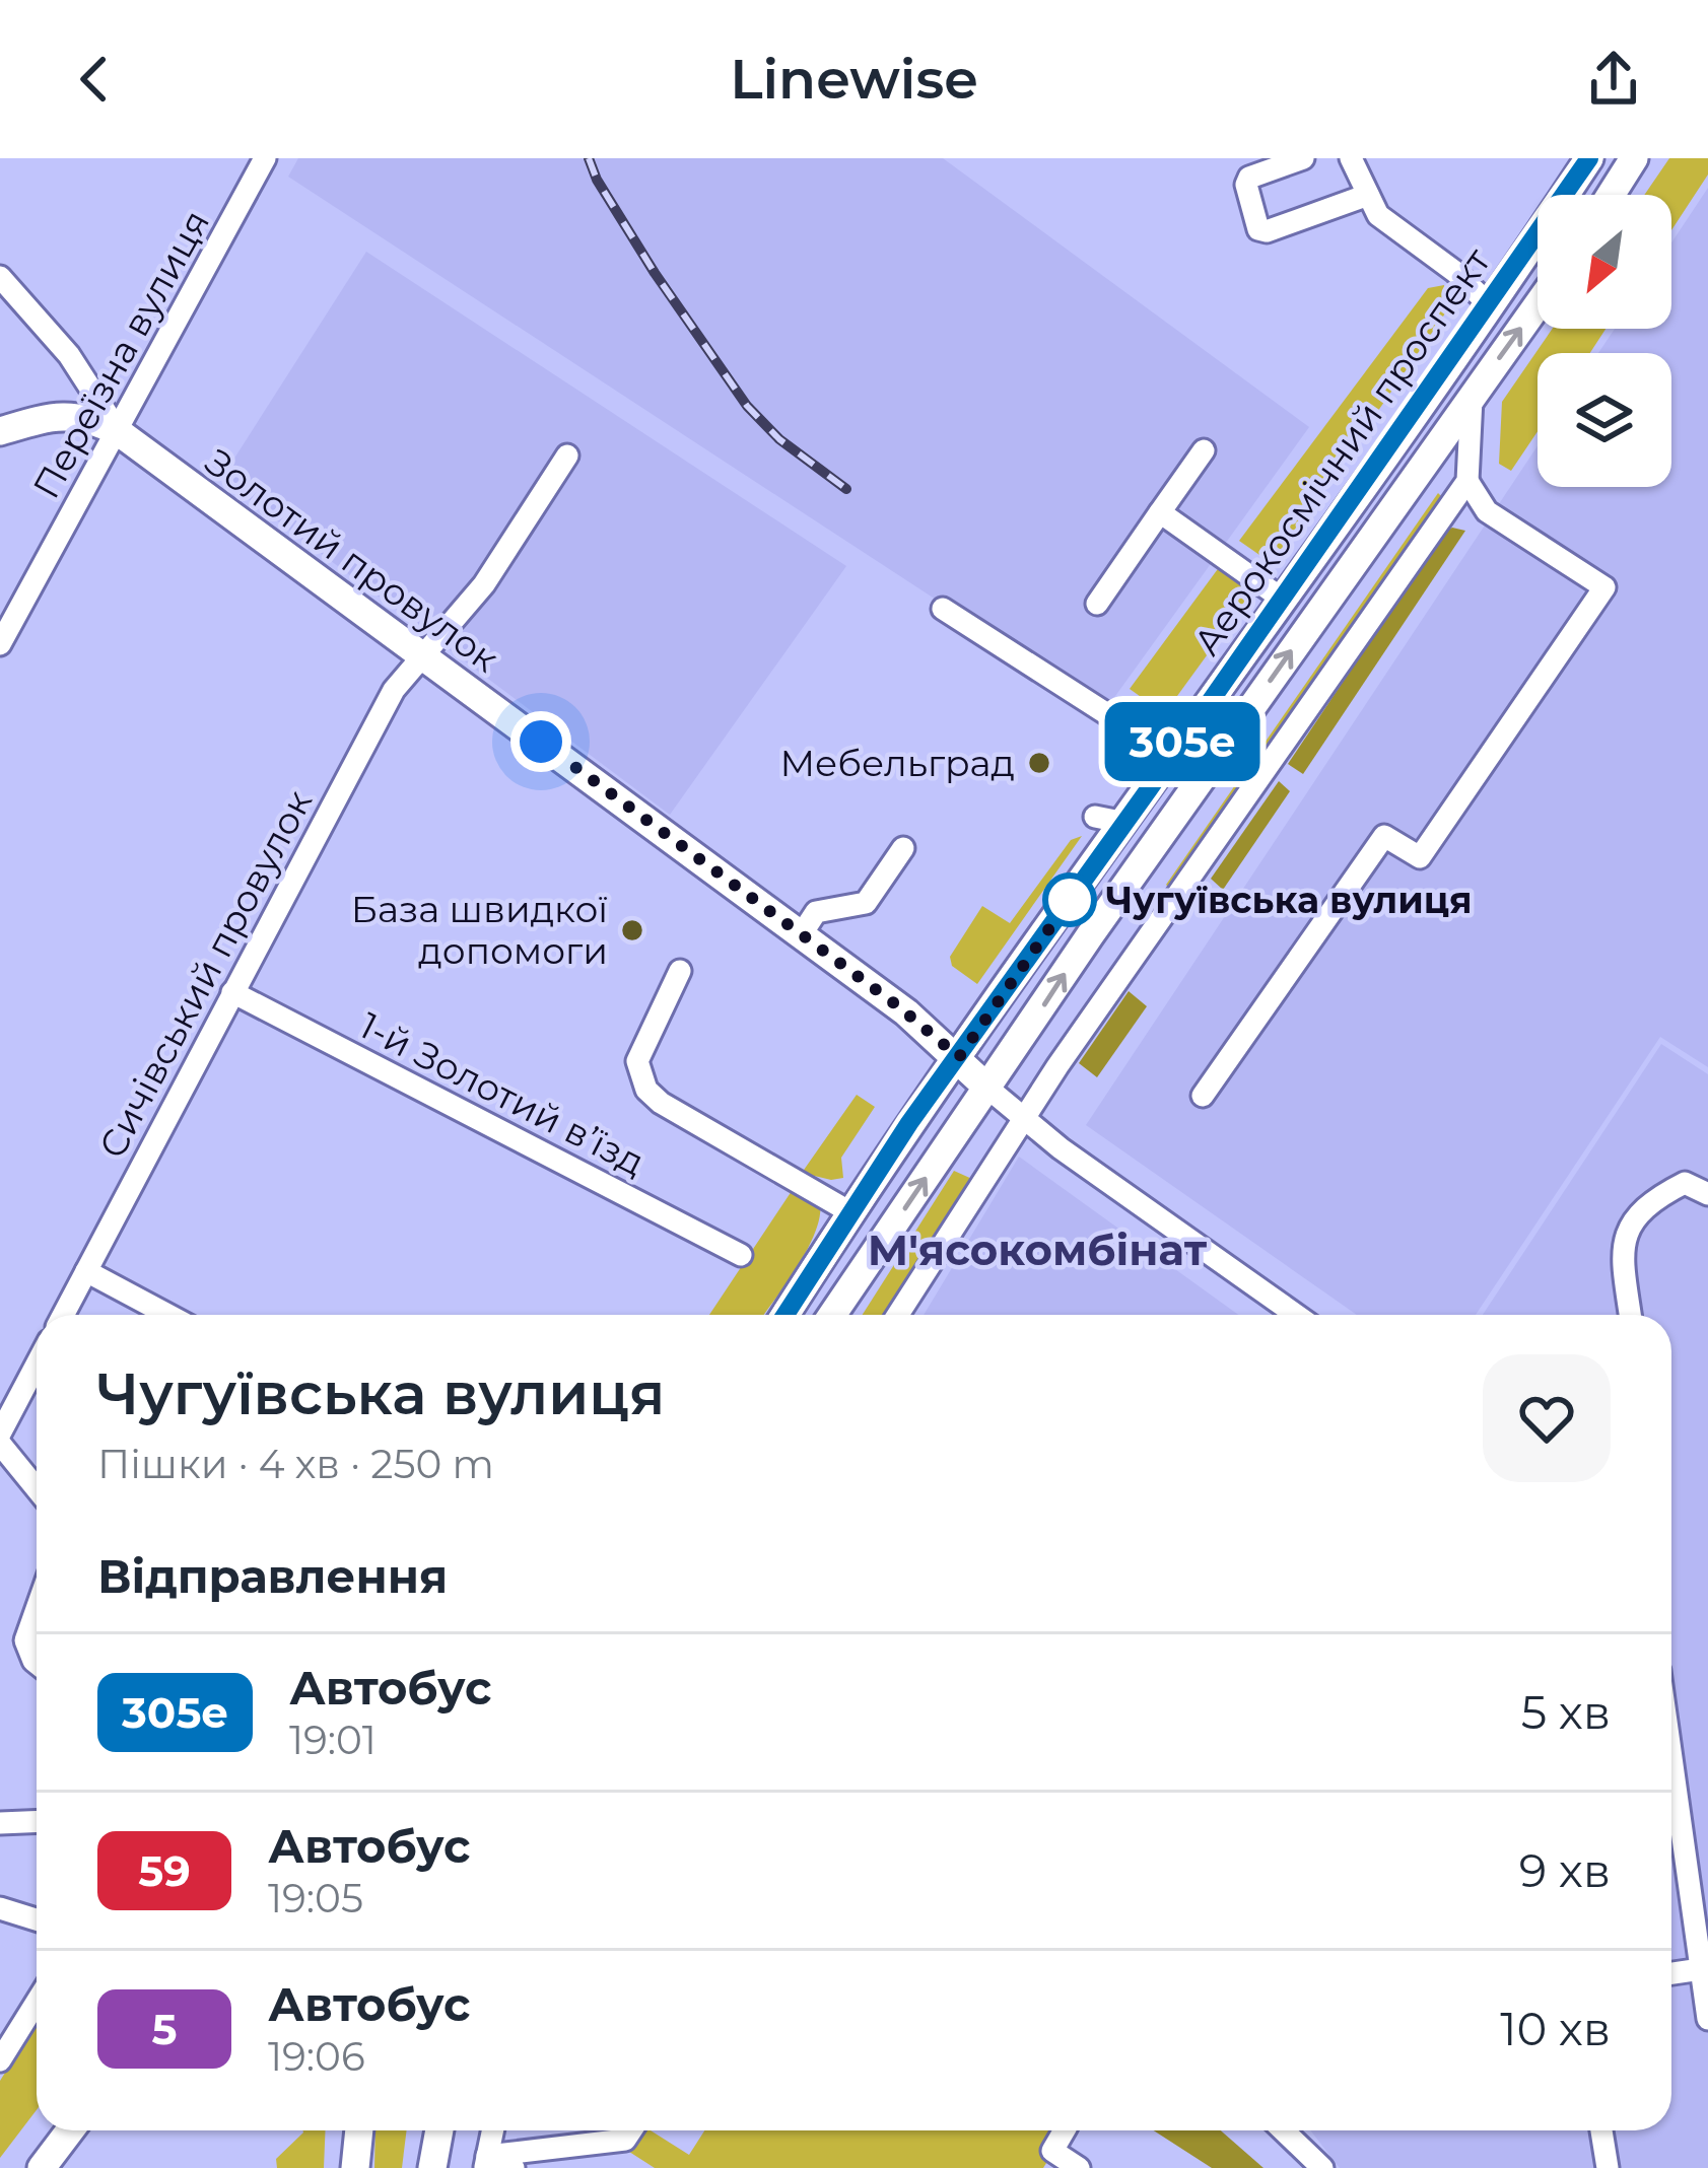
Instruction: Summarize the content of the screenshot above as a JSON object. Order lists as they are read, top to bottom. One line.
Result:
{"streets":{"main road":["Аерокосмічний проспект","Золотий провулок"],"street":["Переїзна вулиця","Сичівський провулок","1-й Золотий в’їзд"]},"crossings":[["Переїзна вулиця","Золотий провулок"],["Аерокосмічний проспект","Золотий провулок"],["Золотий провулок","Сичівський провулок"],["Сичівський провулок","1-й Золотий в’їзд"]],"districts":["М'ясокомбінат"],"places":["Мебельград","Чугуївська вулиця","База швидкої допомоги"],"lines":["bus line 305e"],"north":"bottom left","page":{"header":"Linewise","on_map":"305e","heading":[["Чугуївська вулиця","Пішки · 4 хв · 250 m"],"Відправлення"],"list":[{"mark":"305e","name":"Автобус","note":"19:01","value":"5 хв"},{"mark":"59","name":"Автобус","note":"19:05","value":"9 хв"},{"mark":"5","name":"Автобус","note":"19:06","value":"10 хв"}]}}
